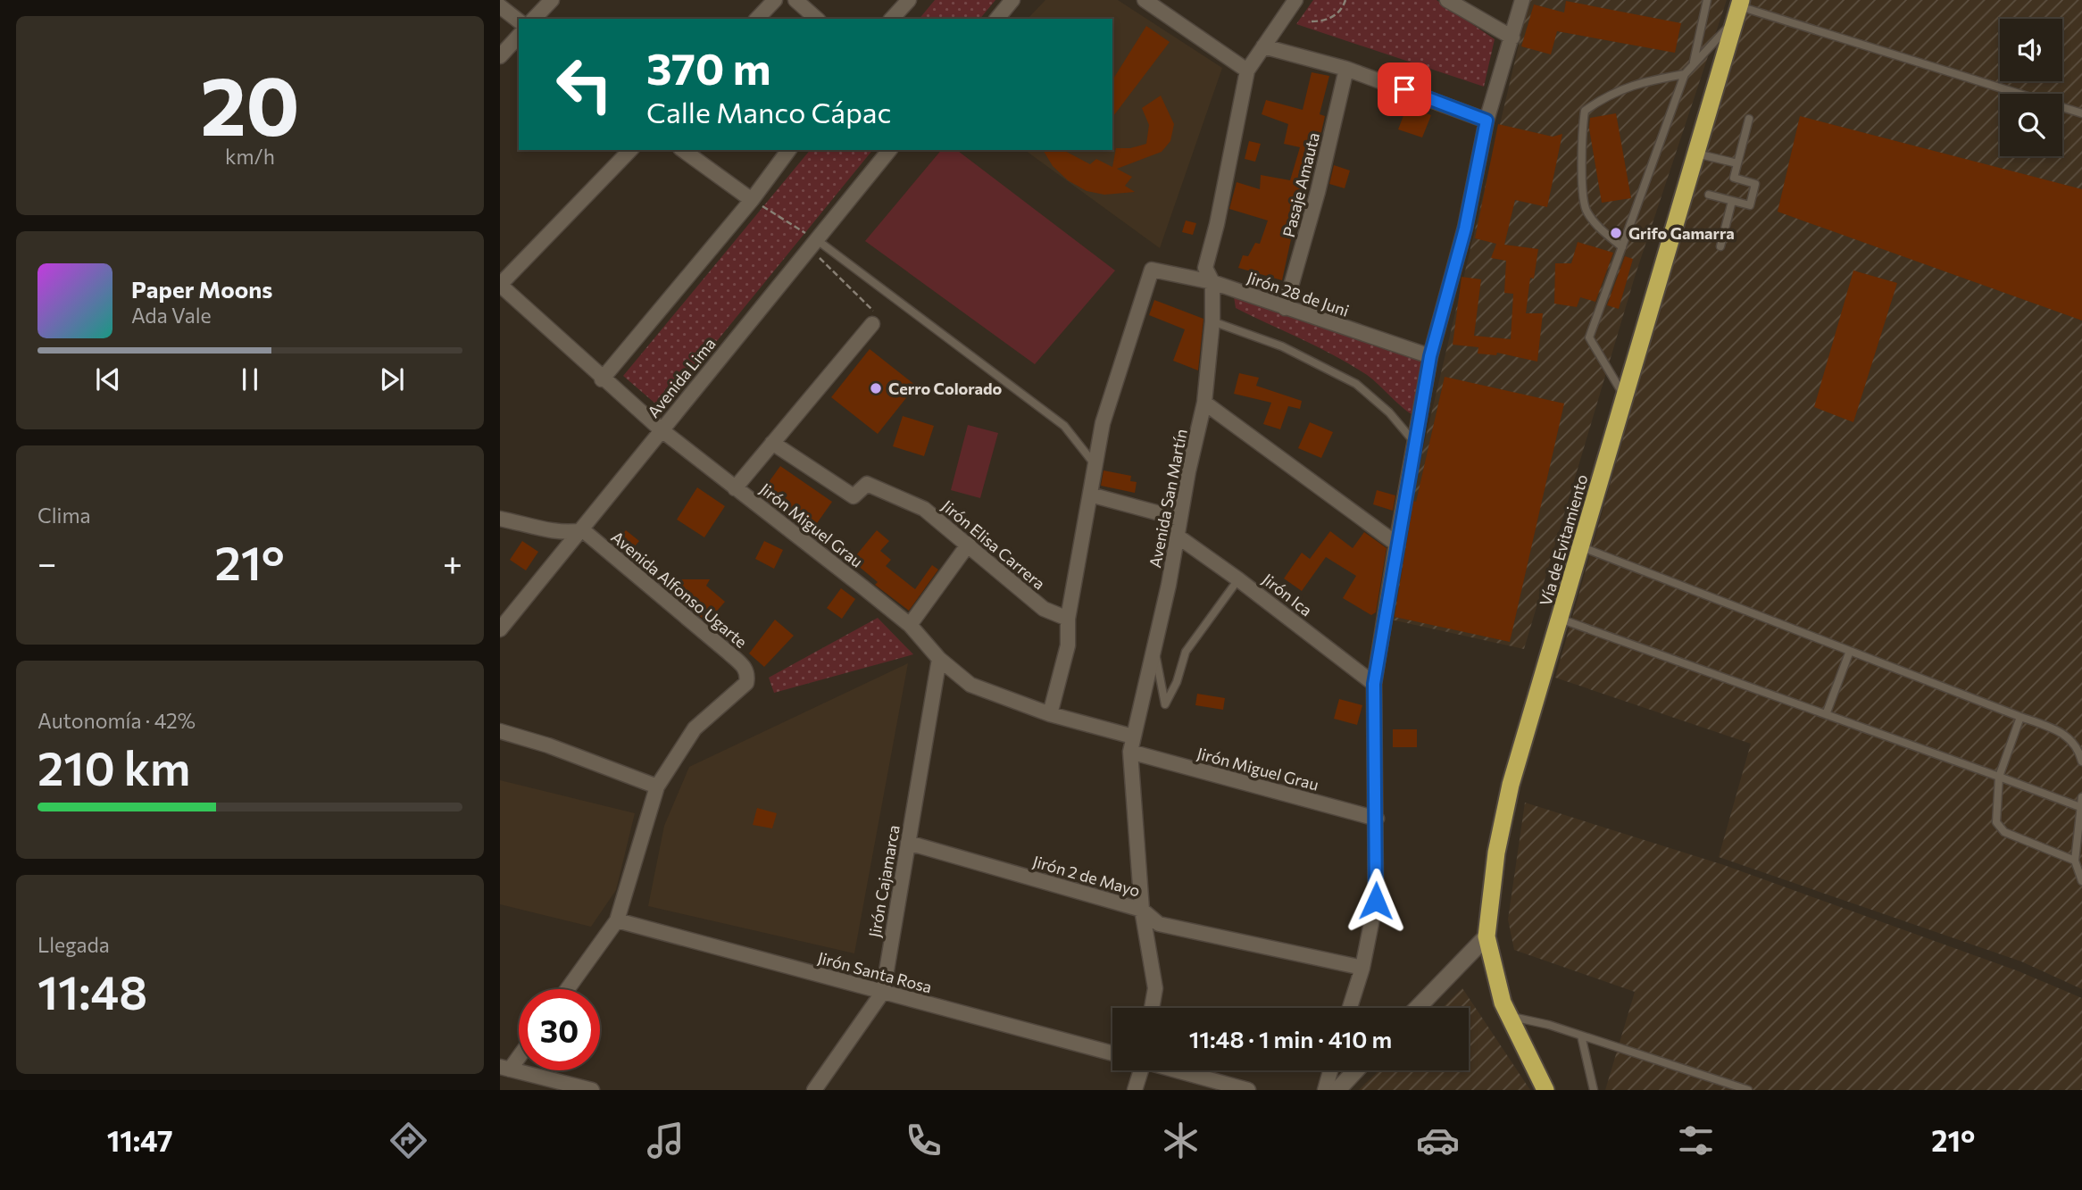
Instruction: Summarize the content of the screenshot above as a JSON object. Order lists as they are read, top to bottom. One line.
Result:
{"streets":{"highway":["Vía de Evitamiento"],"street":["Pasaje Amauta","Jirón 28 de Juni","Avenida Lima","Avenida San Martín","Jirón Miguel Grau","Jirón Elisa Carrera","Avenida Alfonso Ugarte","Jirón Ica","Jirón 2 de Mayo","Jirón Cajamarca","Jirón Santa Rosa"]},"crossings":[["Pasaje Amauta","Jirón 28 de Juni"],["Jirón 28 de Juni","Avenida San Martín"],["Avenida Lima","Jirón Miguel Grau"],["Avenida Lima","Avenida Alfonso Ugarte"],["Avenida San Martín","Jirón Miguel Grau"],["Avenida San Martín","Jirón Ica"],["Avenida San Martín","Jirón 2 de Mayo"],["Jirón Miguel Grau","Jirón Cajamarca"],["Avenida Alfonso Ugarte","Jirón Santa Rosa"],["Jirón 2 de Mayo","Jirón Cajamarca"],["Jirón Cajamarca","Jirón Santa Rosa"]],"places":["Grifo Gamarra","Cerro Colorado"],"page":{"tile":[["20","km/h"],"Clima",["Autonomía · 42%","210 km"],["Llegada","11:48"]],"turn":["370 m","Calle Manco Cápac"],"song":["Paper Moons","Ada Vale"],"heat":["−","21°","+"],"limit":"30","trip":"11:48 · 1 min · 410 m","tabs":["11:47","21°"]}}
